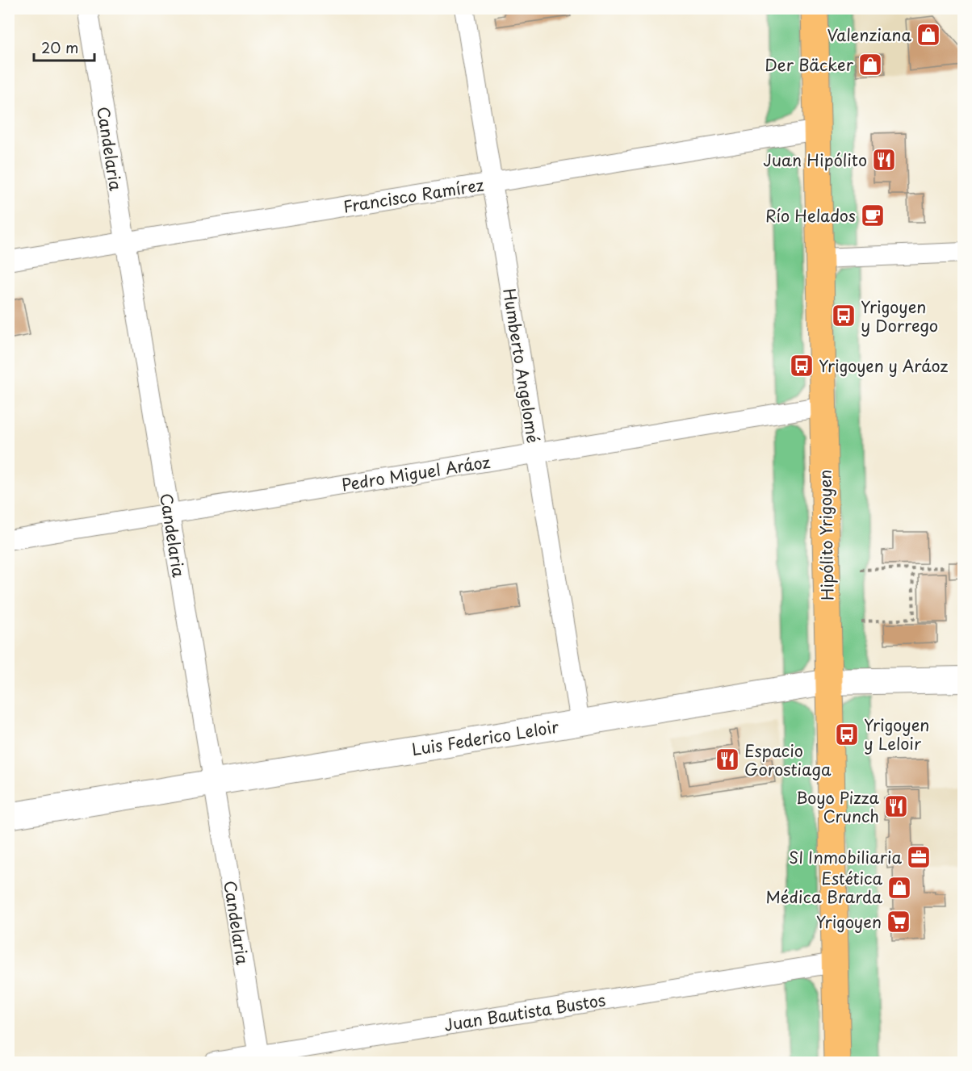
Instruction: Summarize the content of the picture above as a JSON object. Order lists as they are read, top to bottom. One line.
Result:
{"streets":{"main road":["Hipólito Yrigoyen"],"street":["Candelaria","Francisco Ramírez","Humberto Angelomé","Pedro Miguel Aráoz","Luis Federico Leloir","Juan Bautista Bustos"]},"crossings":[["Candelaria","Francisco Ramírez"],["Candelaria","Pedro Miguel Aráoz"],["Candelaria","Luis Federico Leloir"],["Candelaria","Juan Bautista Bustos"],["Francisco Ramírez","Humberto Angelomé"],["Francisco Ramírez","Hipólito Yrigoyen"],["Humberto Angelomé","Pedro Miguel Aráoz"],["Humberto Angelomé","Luis Federico Leloir"],["Pedro Miguel Aráoz","Hipólito Yrigoyen"],["Hipólito Yrigoyen","Luis Federico Leloir"],["Hipólito Yrigoyen","Juan Bautista Bustos"]],"places":{"shop":["Valenziana","Der Bäcker","Estética Médica Brarda"],"restaurant":["Juan Hipólito","Espacio Gorostiaga","Boyo Pizza Crunch"],"cafe":["Río Helados"],"bus stop":["Yrigoyen y Dorrego","Yrigoyen y Aráoz","Yrigoyen y Leloir"],"office":["SI Inmobiliaria"],"supermarket":["Yrigoyen"]},"scale_bar":"20 m"}
